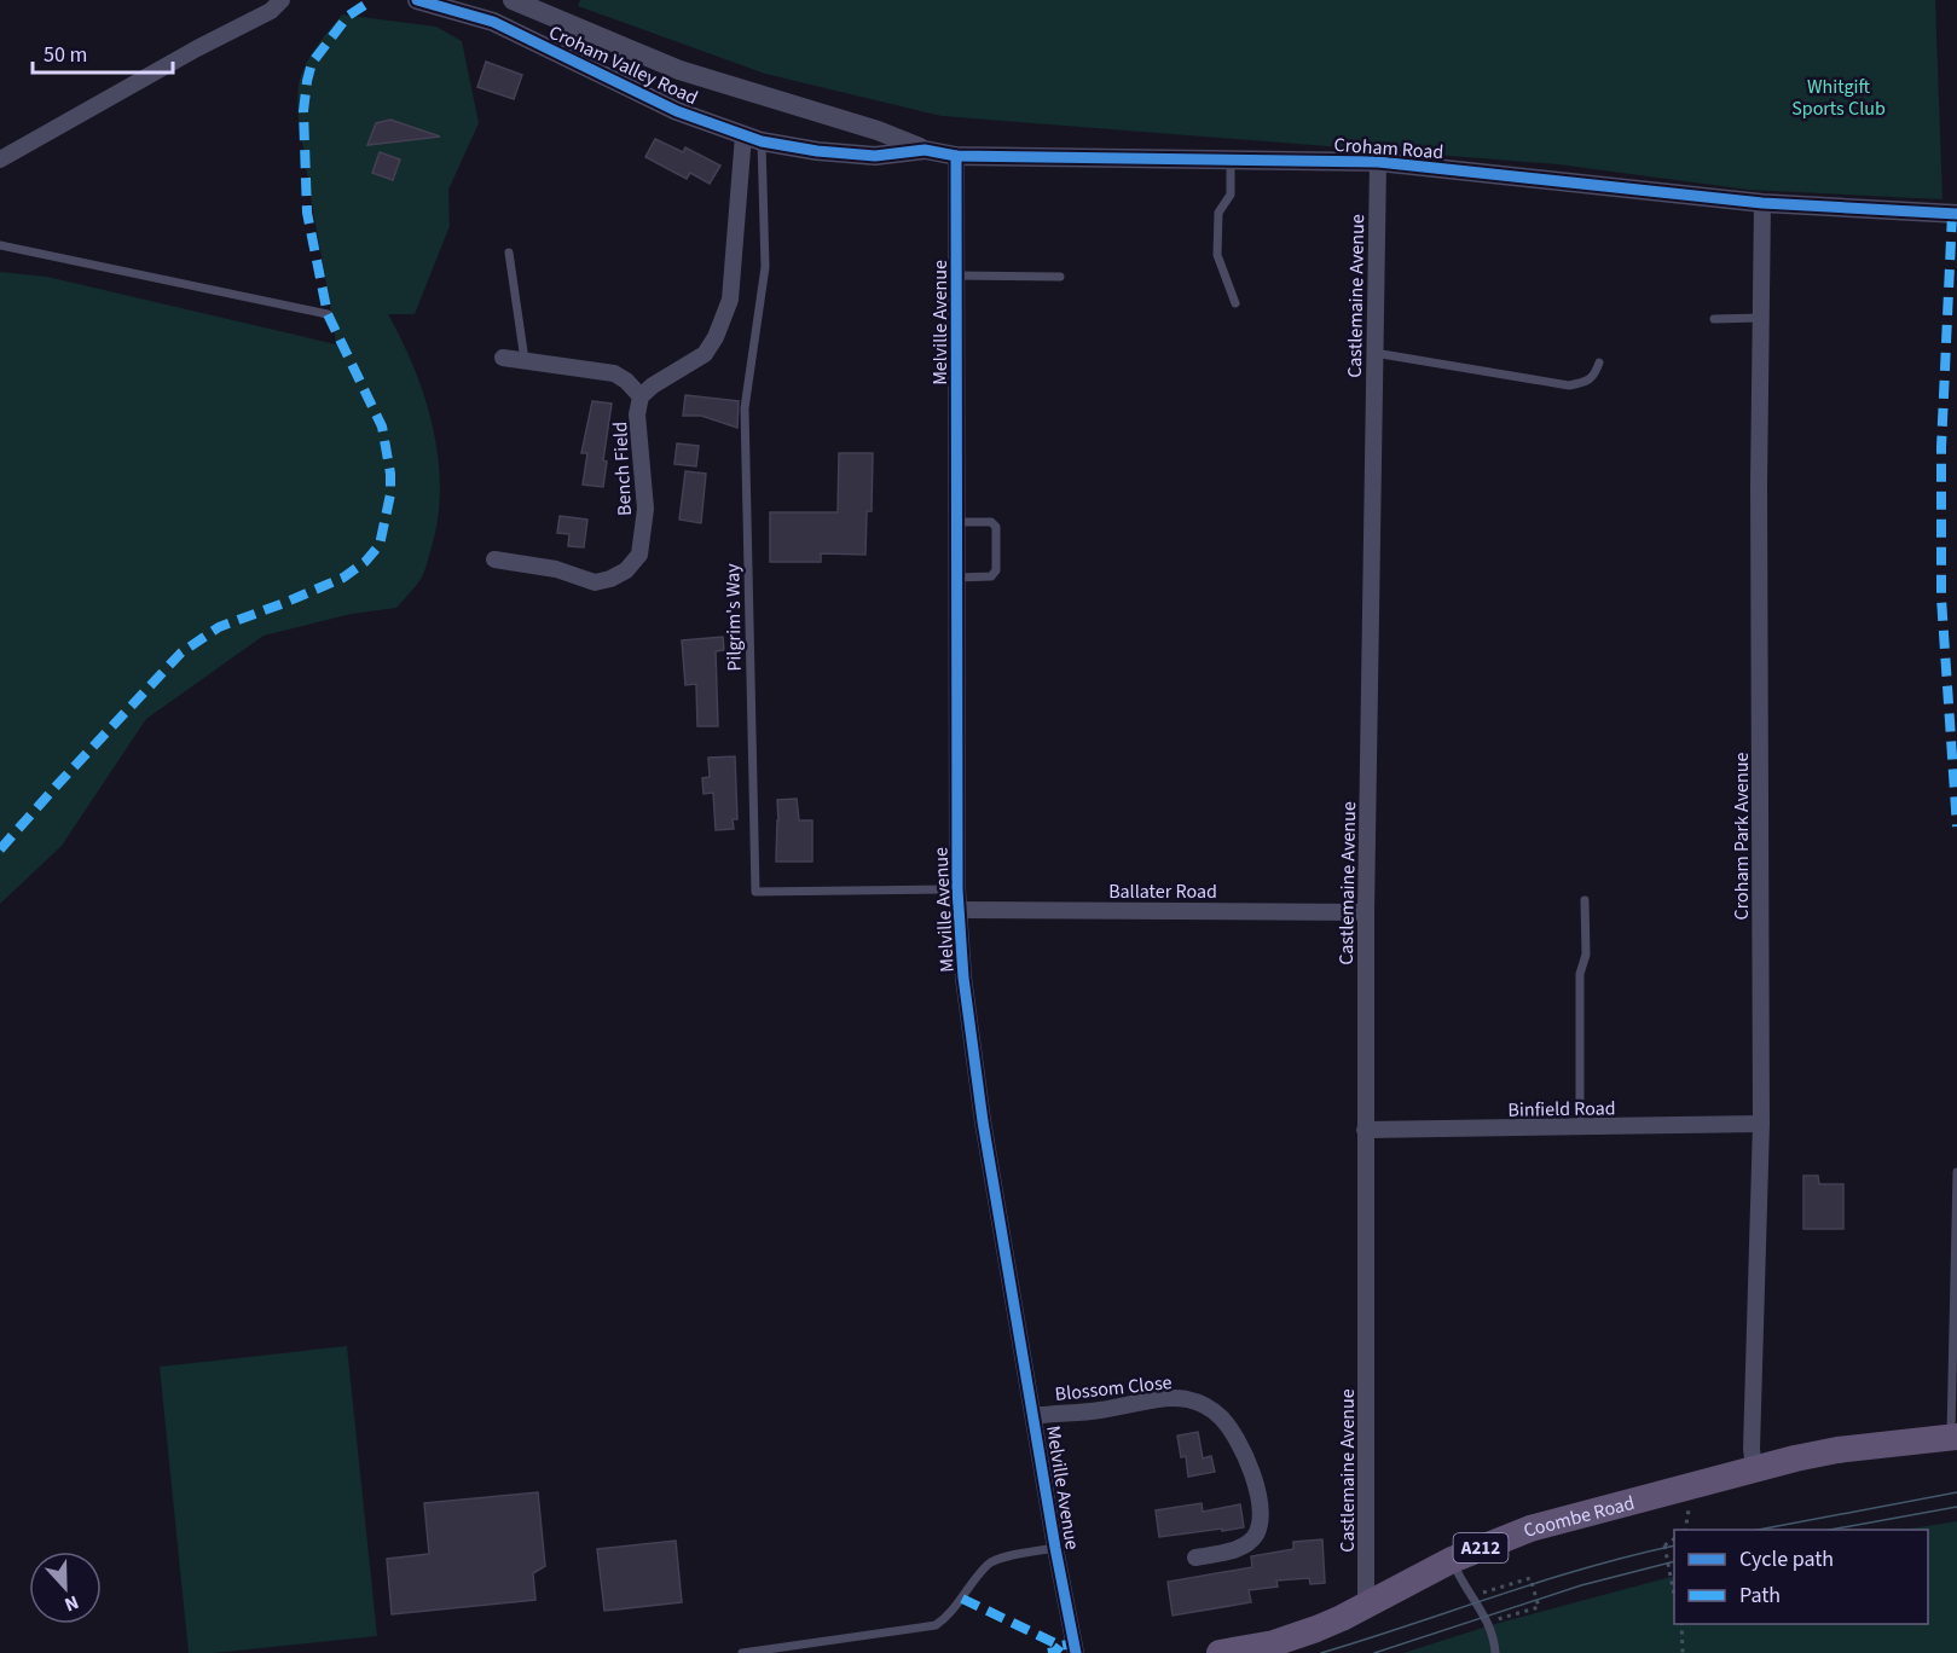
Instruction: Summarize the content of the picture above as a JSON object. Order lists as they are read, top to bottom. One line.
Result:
{"streets":{"main road":["Coombe Road","A212"],"street":["Croham Valley Road","Croham Road","Castlemaine Avenue","Melville Avenue","Bench Field","Croham Park Avenue","Ballater Road","Binfield Road","Blossom Close"],"lane":["Pilgrim's Way"]},"crossings":[["Croham Valley Road","Croham Road"],["Croham Valley Road","Bench Field"],["Croham Valley Road","Pilgrim's Way"],["Croham Road","Castlemaine Avenue"],["Croham Road","Melville Avenue"],["Croham Road","Croham Park Avenue"],["Castlemaine Avenue","Ballater Road"],["Castlemaine Avenue","Binfield Road"],["Castlemaine Avenue","Coombe Road"],["Melville Avenue","Pilgrim's Way"],["Melville Avenue","Ballater Road"],["Melville Avenue","Blossom Close"],["Bench Field","Pilgrim's Way"],["Croham Park Avenue","Binfield Road"],["Croham Park Avenue","Coombe Road"]],"parks":["Whitgift Sports Club"],"legend":["Cycle path","Path"],"scale_bar":"50 m","north":"bottom"}
